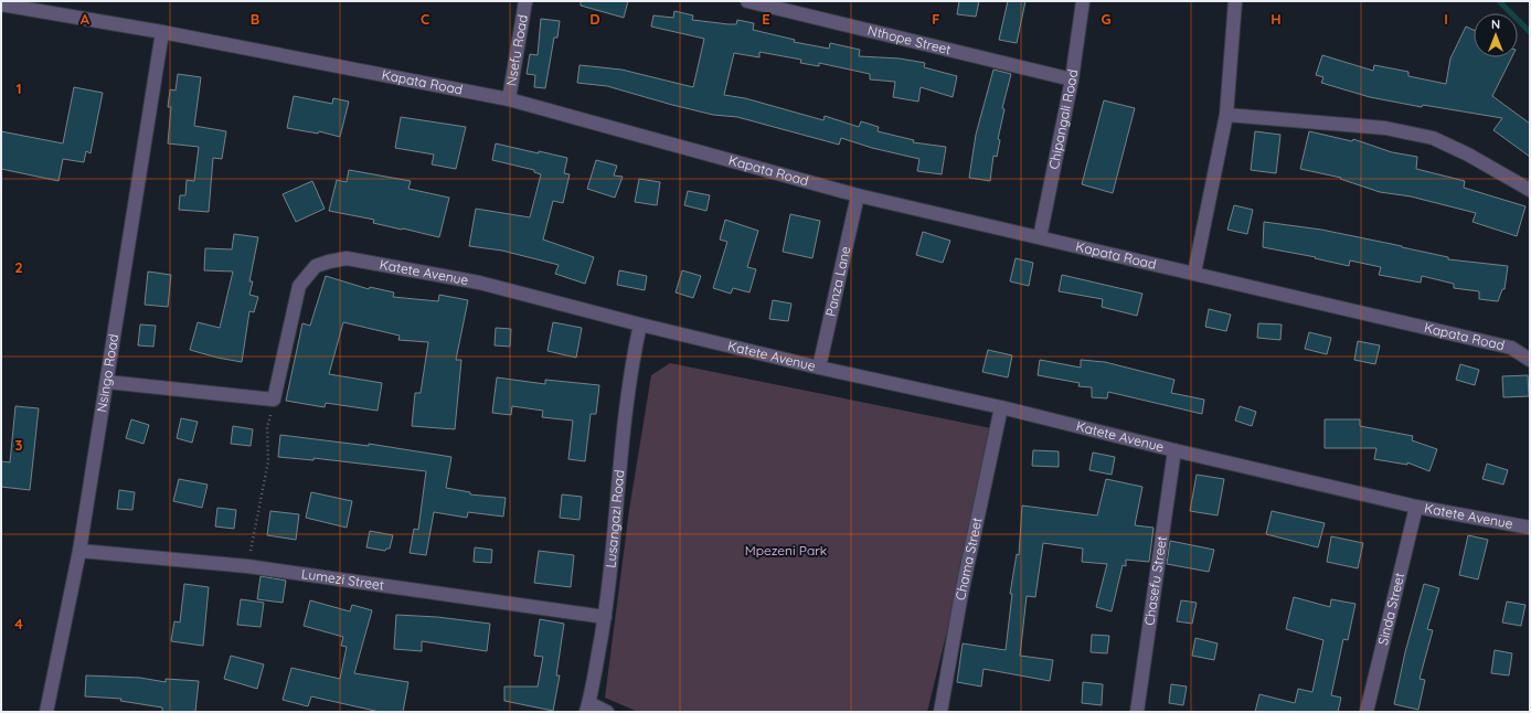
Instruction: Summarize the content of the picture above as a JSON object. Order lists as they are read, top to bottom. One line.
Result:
{"streets":{"street":["Nthope Street","Nsefu Road","Kapata Road","Chipangali Road","Katete Avenue","Panza Lane","Nsingo Road","Lusangazi Road","Chama Street","Lumezi Street","Chasefu Street","Sinda Street"]},"crossings":[["Nthope Street","Chipangali Road"],["Nsefu Road","Kapata Road"],["Kapata Road","Chipangali Road"],["Kapata Road","Panza Lane"],["Kapata Road","Nsingo Road"],["Katete Avenue","Panza Lane"],["Katete Avenue","Lusangazi Road"],["Katete Avenue","Chama Street"],["Katete Avenue","Chasefu Street"],["Katete Avenue","Sinda Street"],["Nsingo Road","Lumezi Street"],["Lusangazi Road","Lumezi Street"]],"parks":["Mpezeni Park"],"north":"top","grid":{"columns":["A","B","C","D","E","F","G","H","I"],"rows":["1","2","3","4"]}}
